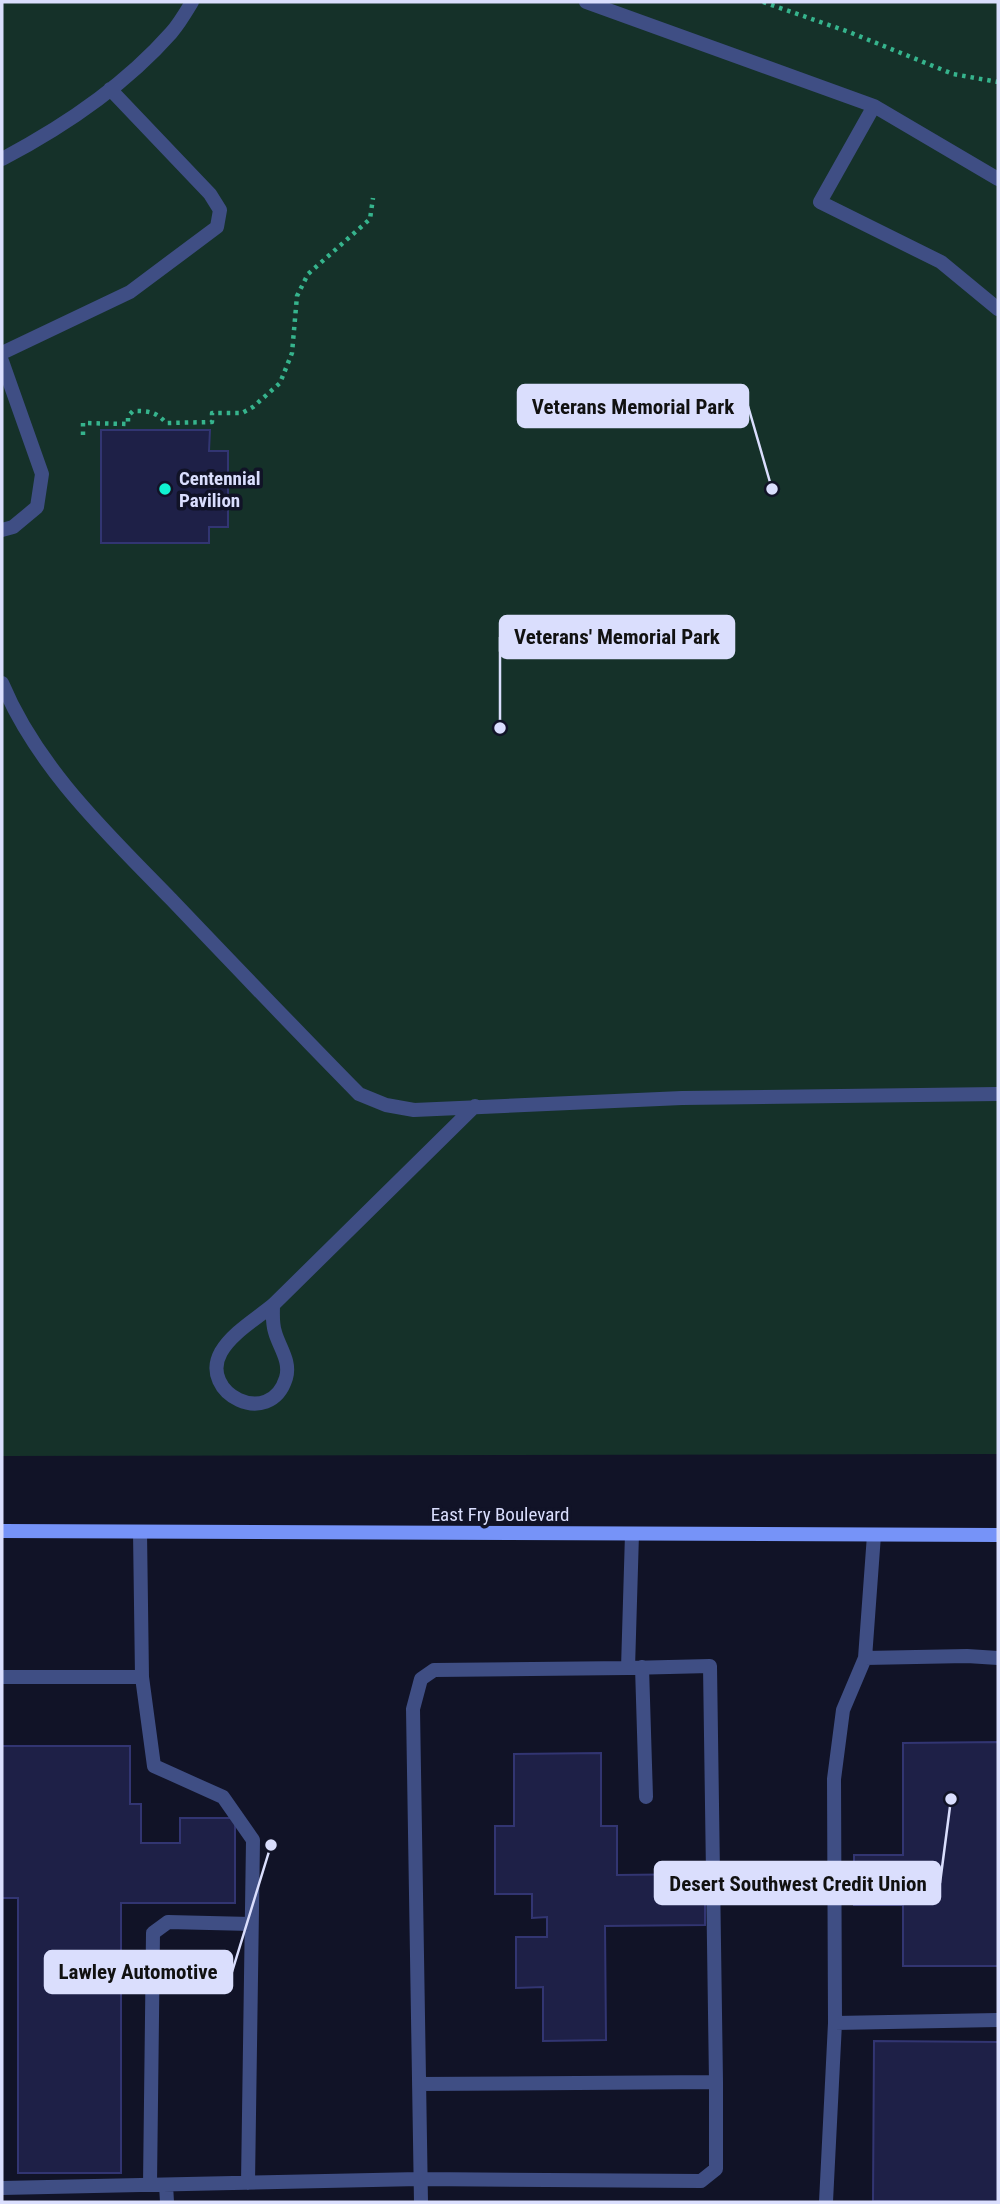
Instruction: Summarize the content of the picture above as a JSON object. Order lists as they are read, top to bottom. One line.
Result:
{"streets":{"main road":["East Fry Boulevard"]},"places":["Centennial Pavilion","Veterans Memorial Park","Veterans' Memorial Park","Desert Southwest Credit Union","Lawley Automotive"]}
